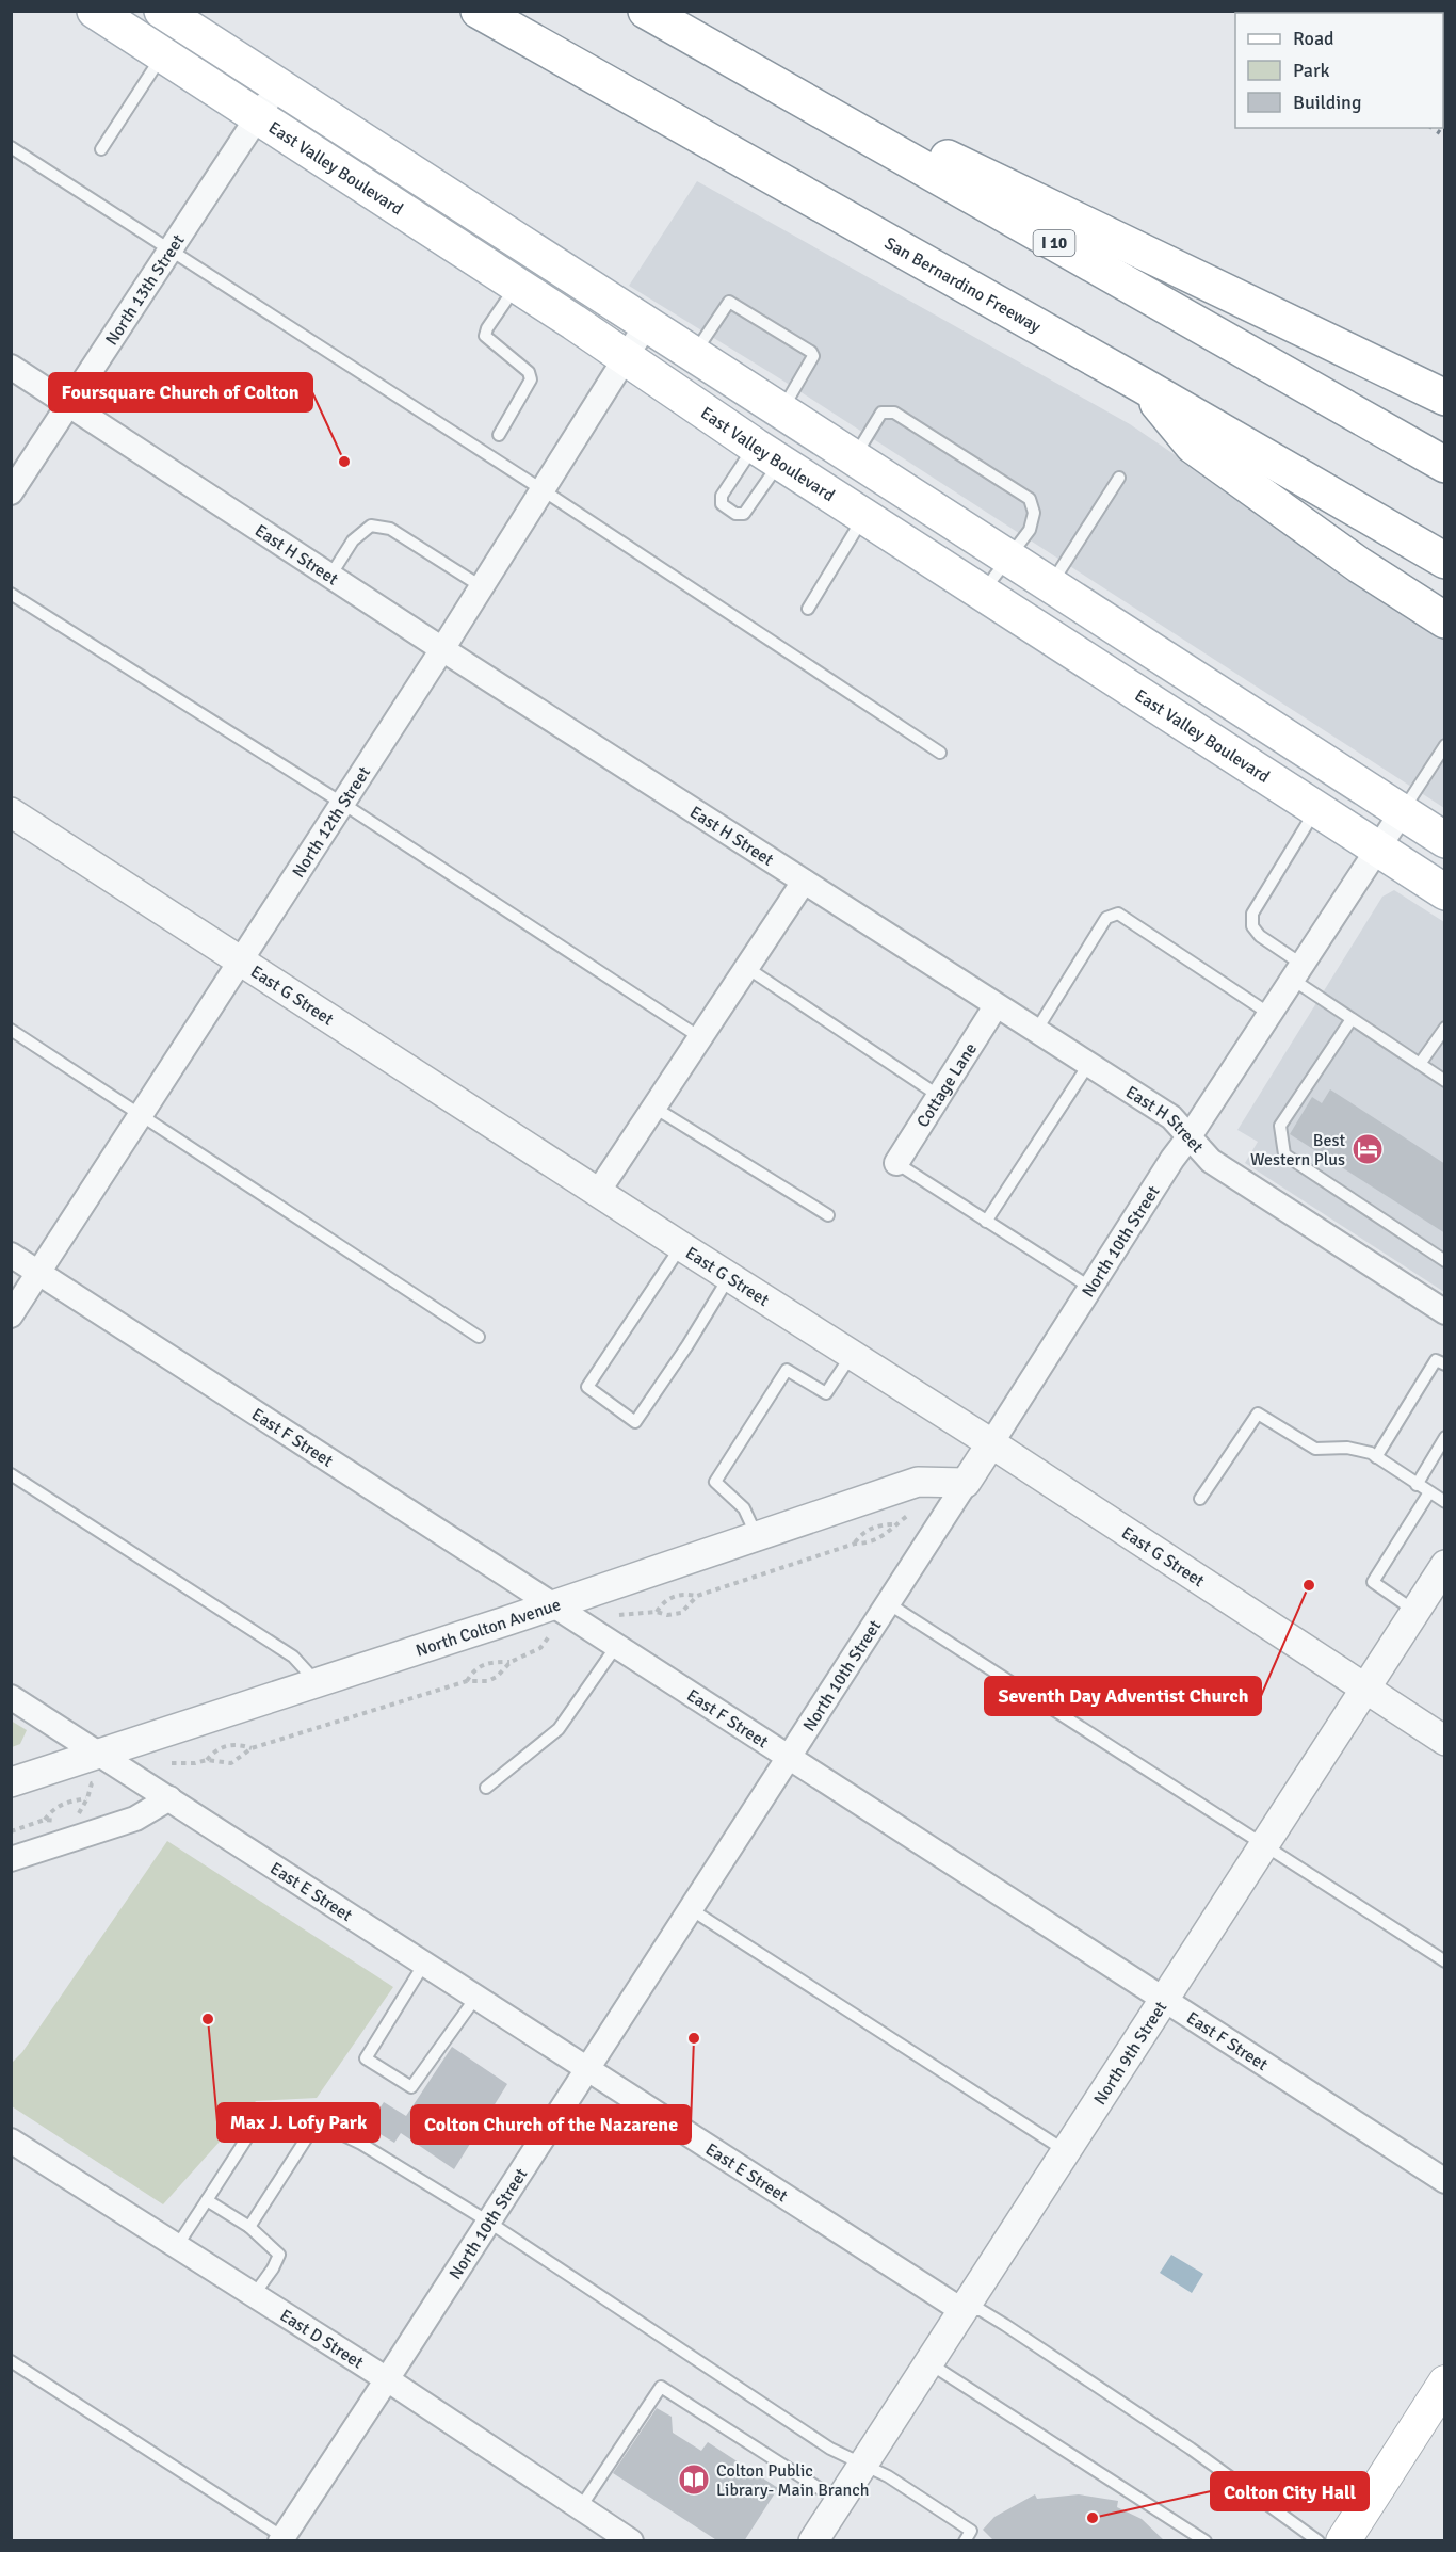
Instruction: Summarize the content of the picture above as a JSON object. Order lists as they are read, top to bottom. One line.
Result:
{"streets":{"main road":["East Valley Boulevard","I 10","San Bernardino Freeway"],"street":["North 13th Street","East H Street","North 12th Street","East G Street","Cottage Lane","North 10th Street","East F Street","North Colton Avenue","East E Street","North 9th Street","East D Street"]},"crossings":[["East Valley Boulevard","North 13th Street"],["East Valley Boulevard","North 12th Street"],["East Valley Boulevard","North 10th Street"],["North 13th Street","East H Street"],["East H Street","North 12th Street"],["East H Street","Cottage Lane"],["East H Street","North 10th Street"],["North 12th Street","East G Street"],["North 12th Street","East F Street"],["East G Street","North 10th Street"],["East G Street","North 9th Street"],["North 10th Street","East F Street"],["North 10th Street","North Colton Avenue"],["North 10th Street","East E Street"],["North 10th Street","East D Street"],["East F Street","North Colton Avenue"],["East F Street","North 9th Street"],["North Colton Avenue","East E Street"],["East E Street","North 9th Street"]],"places":{"other":["Foursquare Church of Colton","Seventh Day Adventist Church","Max J. Lofy Park","Colton Church of the Nazarene","Colton City Hall"],"hotel":["Best Western Plus"],"library":["Colton Public Library- Main Branch"]},"legend":["Road","Park","Building"]}
